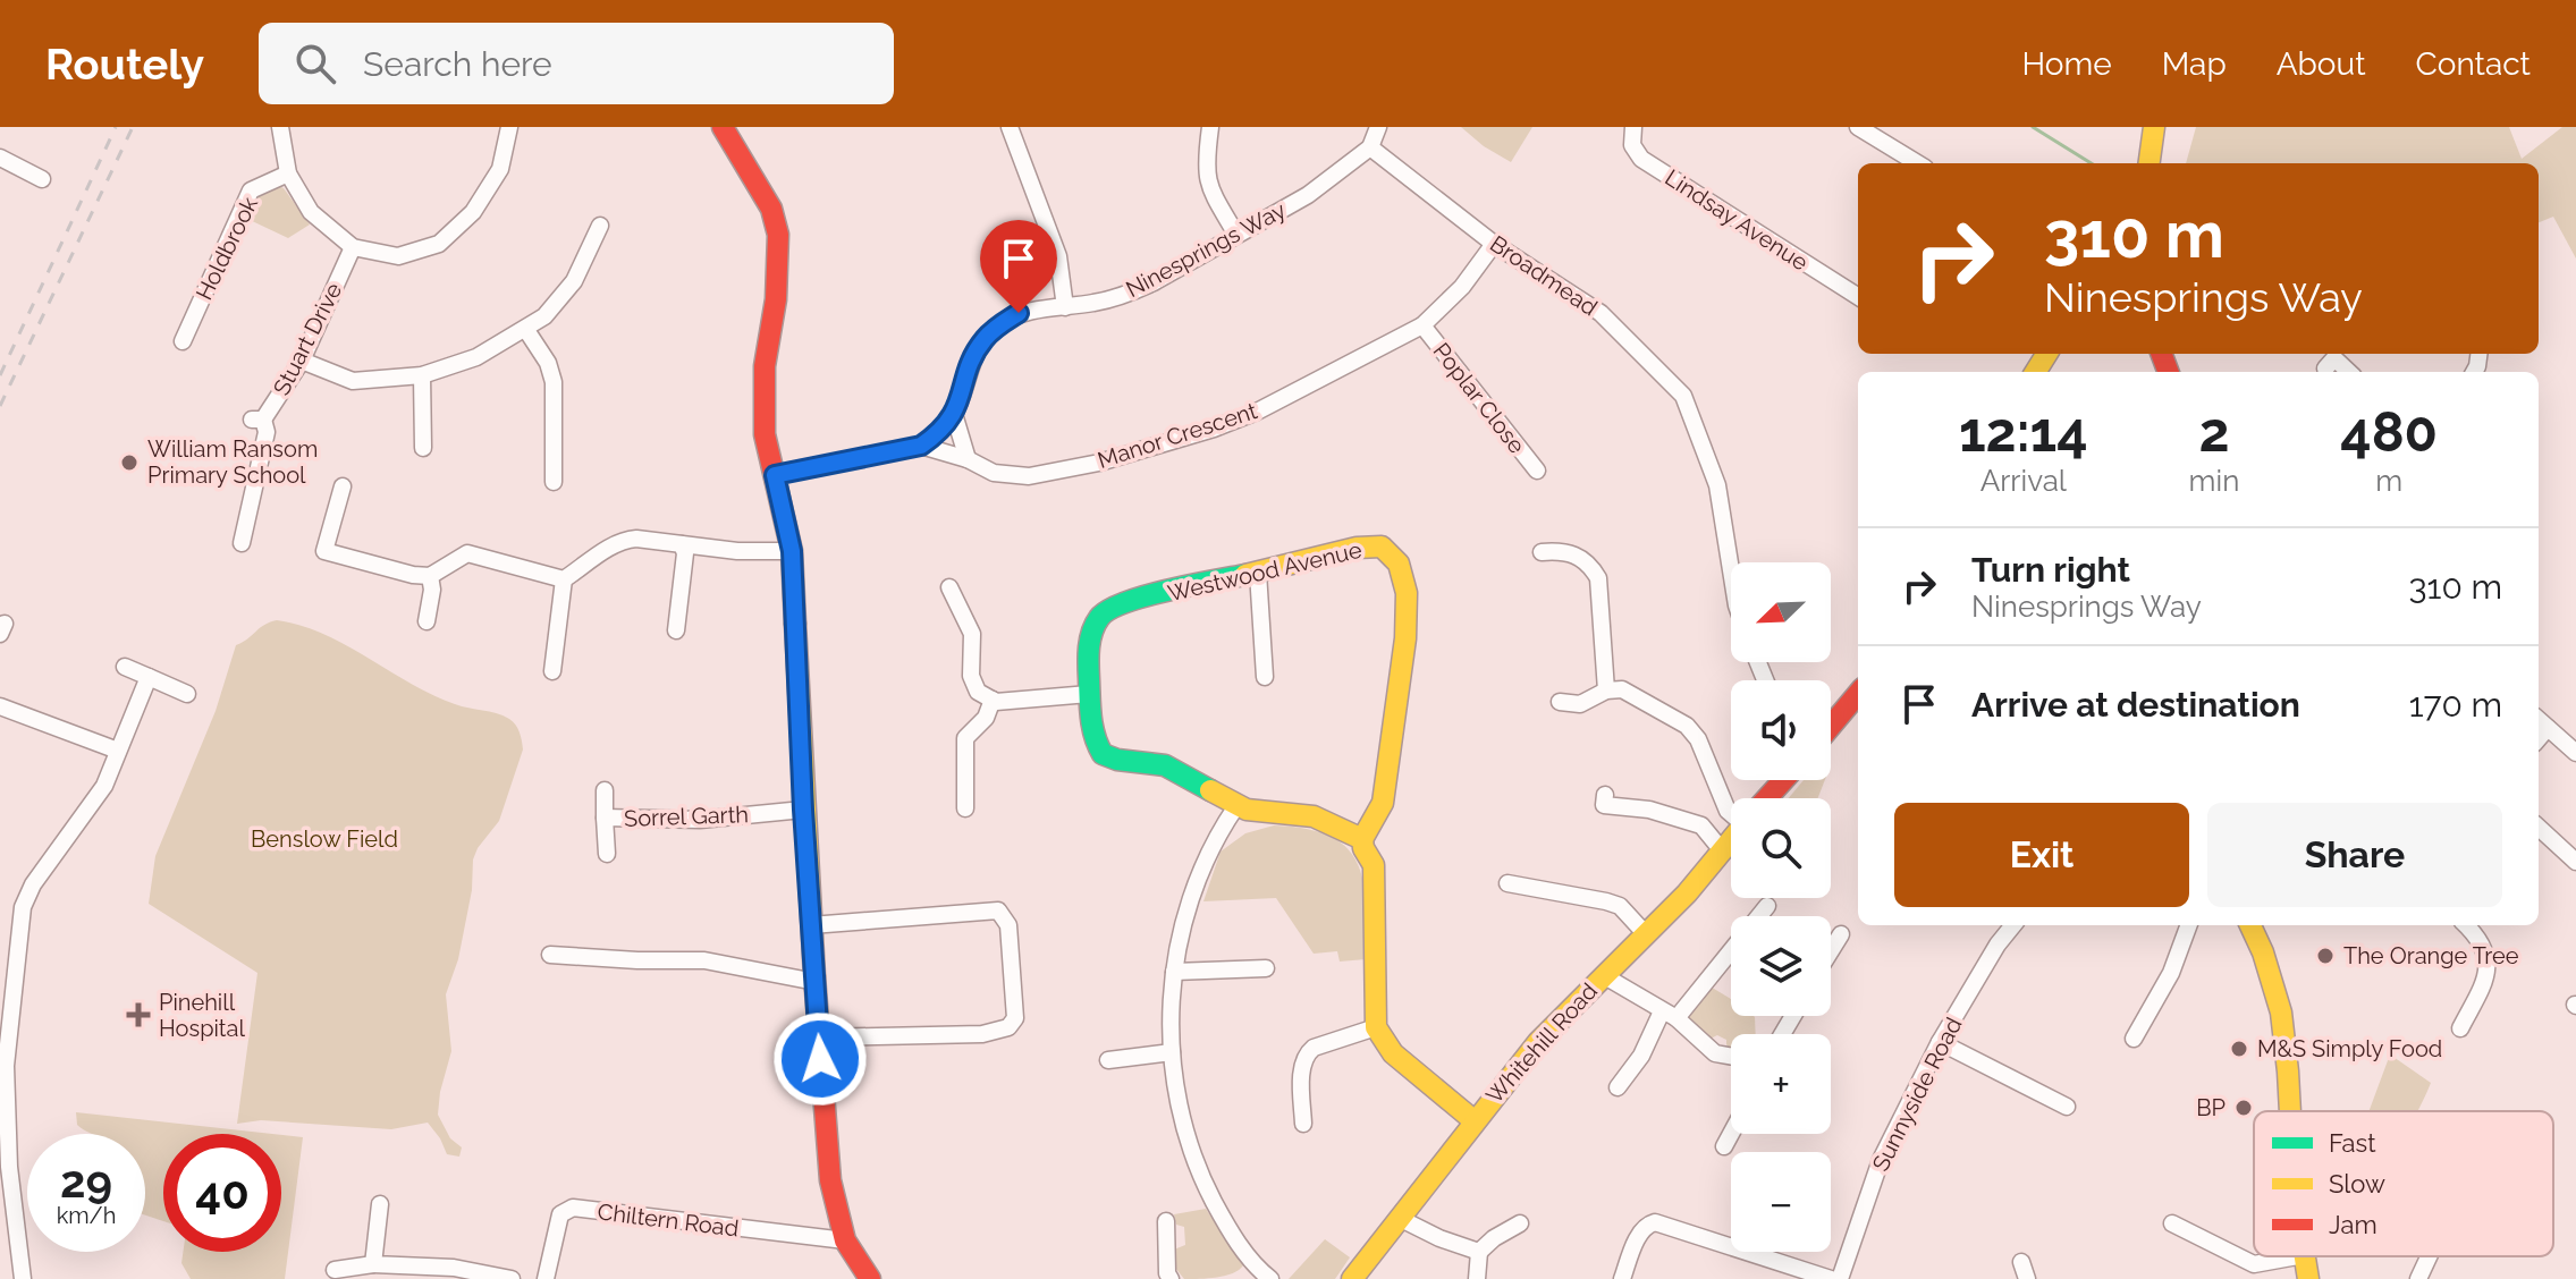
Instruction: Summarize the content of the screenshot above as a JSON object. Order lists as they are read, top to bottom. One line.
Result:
{"streets":{"street":["Lindsay Avenue","Holdbrook","Ninesprings Way","Broadmead","Stuart Drive","Poplar Close","Manor Crescent","Westwood Avenue","Sorrel Garth","Whitehill Road","Sunnyside Road","Chiltern Road"]},"crossings":[["Ninesprings Way","Broadmead"],["Ninesprings Way","Manor Crescent"],["Broadmead","Manor Crescent"],["Poplar Close","Manor Crescent"]],"parks":["Benslow Field"],"places":{"other":["William Ransom Primary School","The Orange Tree","M&S Simply Food","BP"],"health":["Pinehill Hospital"]},"legend":["Fast","Slow","Jam"],"north":"bottom left","page":{"header":"Routely","search":"Search here","nav":["Home","Map","About","Contact"],"turn":["310 m","Ninesprings Way"],"eta":["12:14","Arrival","2","min","480","m"],"list":[{"name":"Turn right","note":"Ninesprings Way","value":"310 m"},{"name":"Arrive at destination","value":"170 m"}],"map_buttons":["+","−"],"buttons":["Exit","Share"],"speed":"29 km/h","limit":"40"}}
